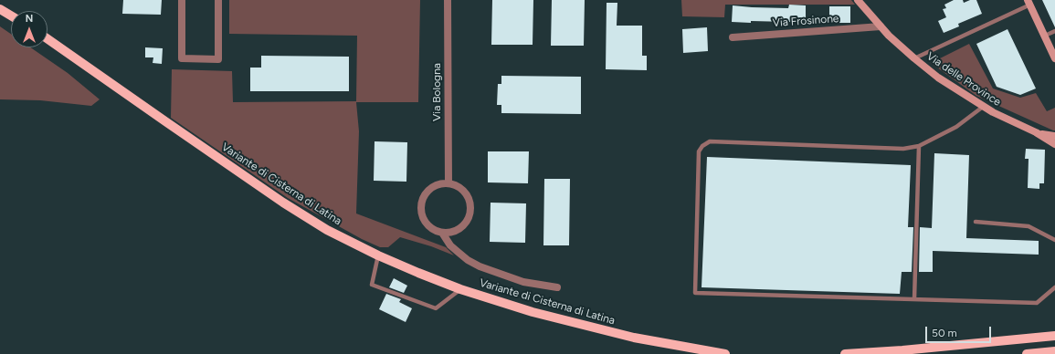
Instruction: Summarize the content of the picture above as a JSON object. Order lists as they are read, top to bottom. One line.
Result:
{"streets":{"main road":["Via delle Province","Variante di Cisterna di Latina"],"street":["Via Frosinone","Via Bologna"]},"crossings":[["Via Frosinone","Via delle Province"]],"scale_bar":"50 m","north":"top"}
